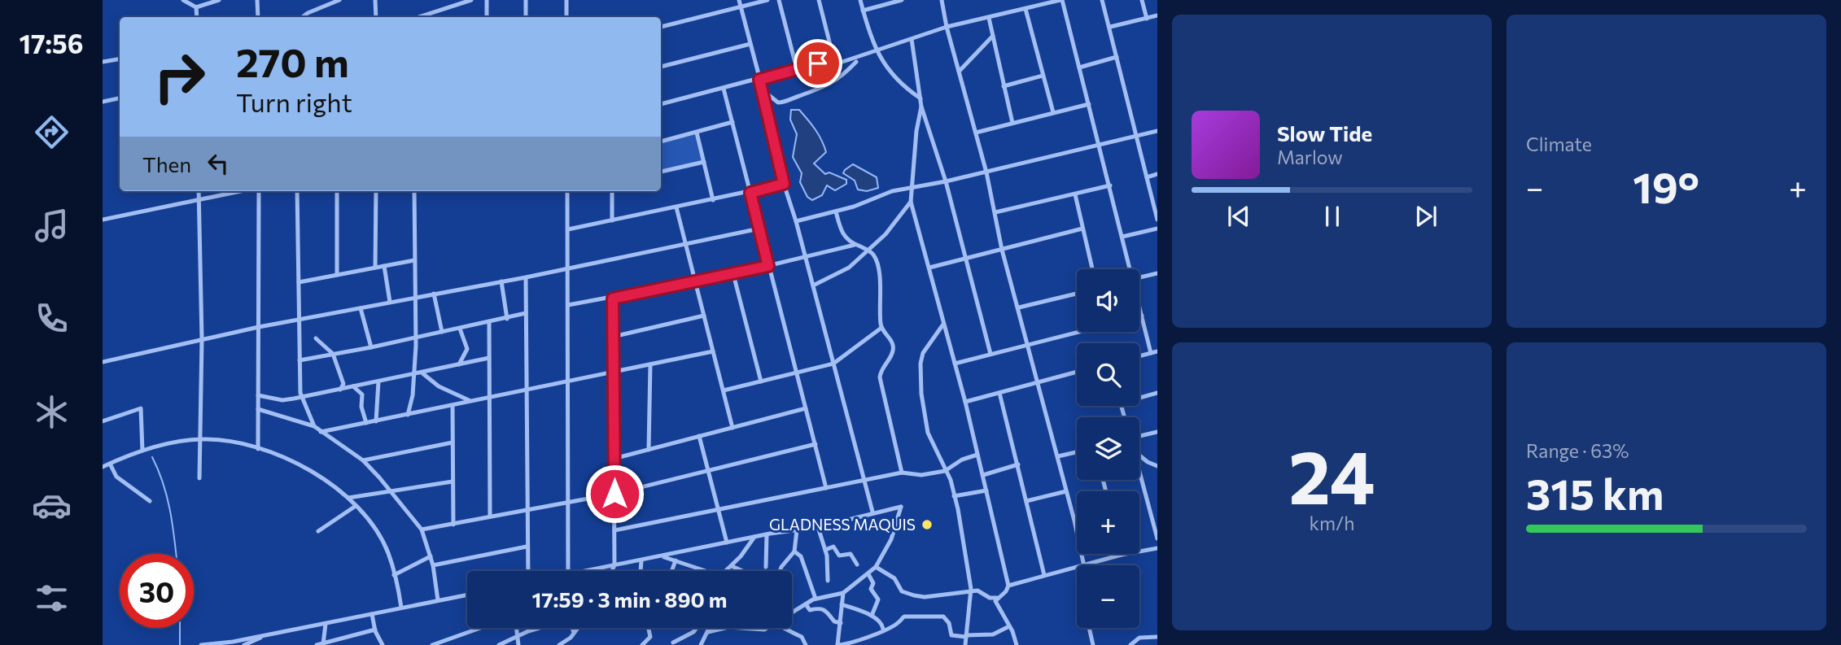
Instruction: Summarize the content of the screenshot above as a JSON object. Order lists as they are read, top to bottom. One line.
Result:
{"places":["GLADNESS MAQUIS"],"page":{"tabs":"17:56","tile":["Climate",["24","km/h"],["Range · 63%","315 km"]],"turn":["270 m","Turn right"],"song":["Slow Tide","Marlow"],"then":"Then","heat":["−","19°","+"],"map_buttons":["+","−"],"limit":"30","trip":"17:59 · 3 min · 890 m"}}
